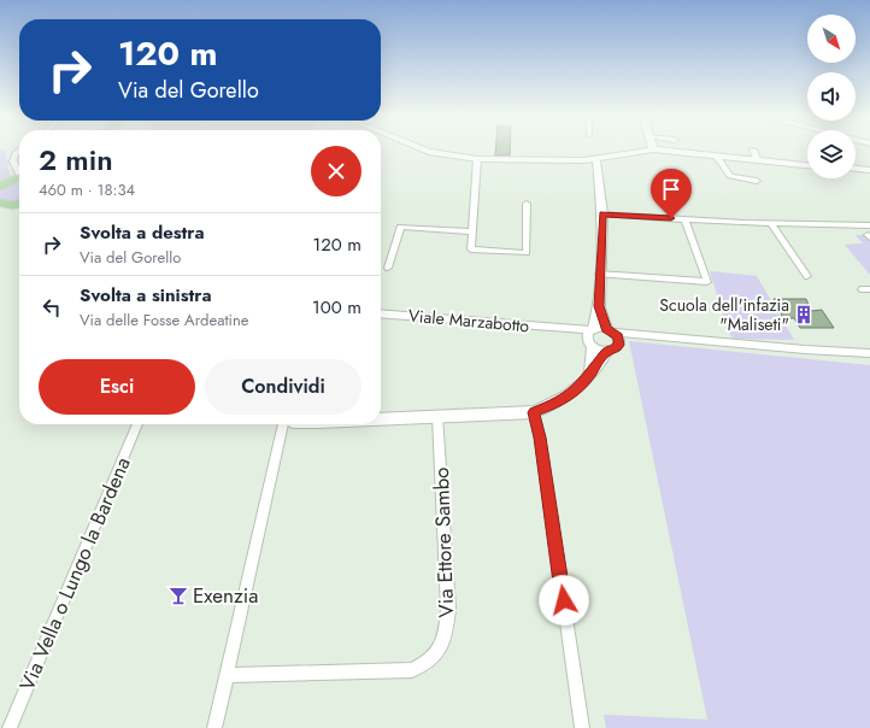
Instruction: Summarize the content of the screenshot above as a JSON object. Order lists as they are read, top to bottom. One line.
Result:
{"streets":{"street":["Viale Marzabotto","Via Ettore Sambo","Via Vella o Lungo la Bardena"]},"places":{"building":["Scuola dell'infazia \"Maliseti\""],"bar":["Exenzia"]},"north":"bottom right","page":{"turn":["120 m","Via del Gorello"],"heading":["2 min","460 m · 18:34"],"list":[{"name":"Svolta a destra","note":"Via del Gorello","value":"120 m"},{"name":"Svolta a sinistra","note":"Via delle Fosse Ardeatine","value":"100 m"}],"buttons":["Esci","Condividi"]}}
